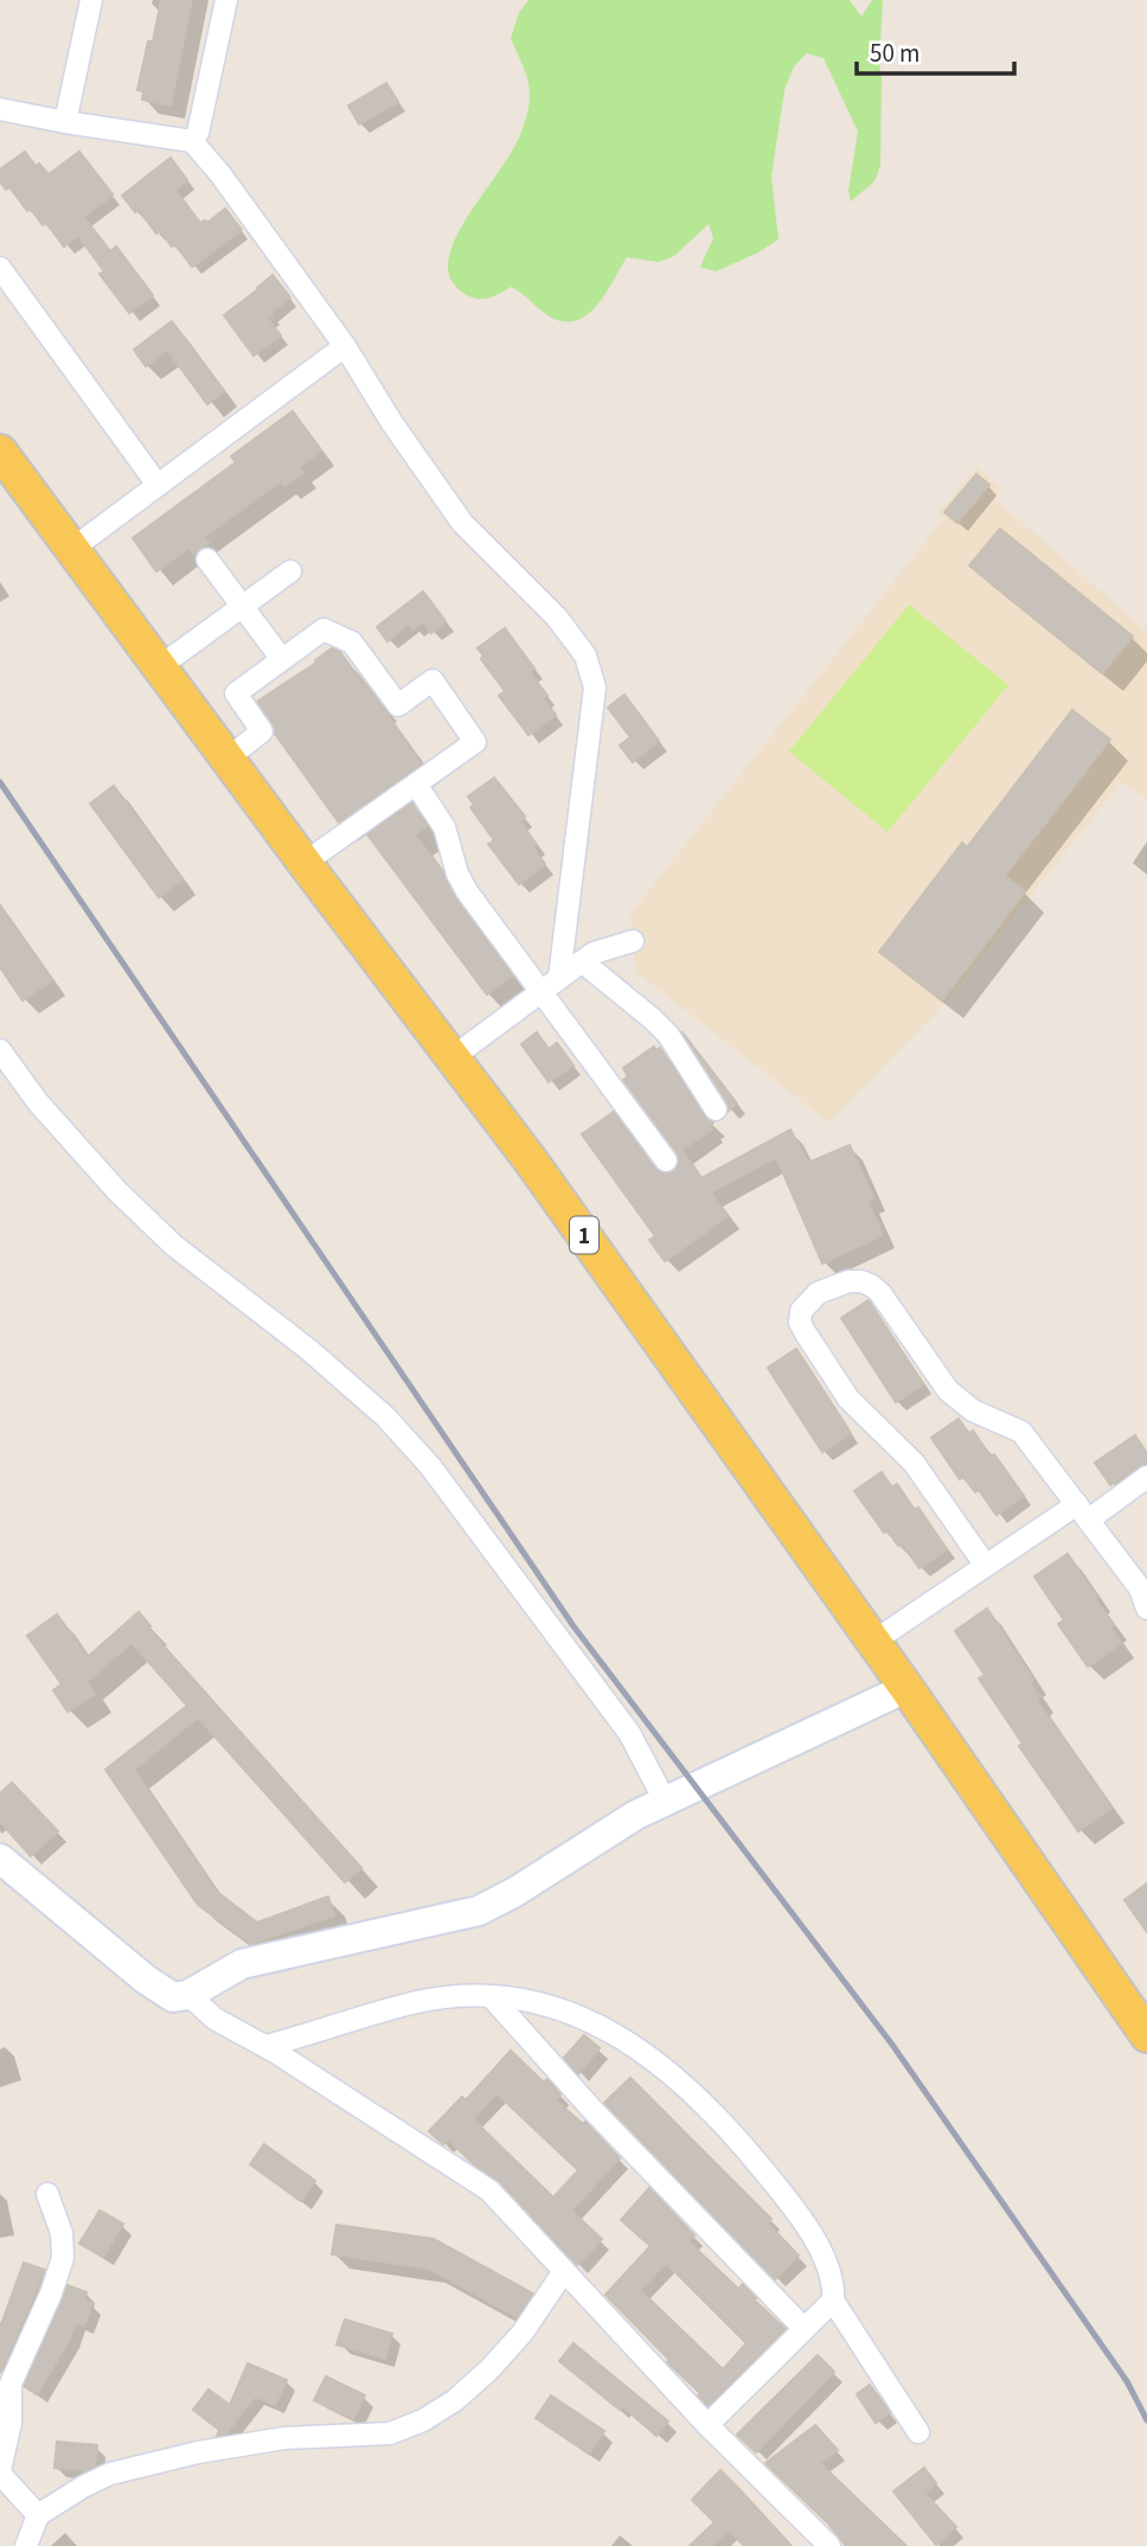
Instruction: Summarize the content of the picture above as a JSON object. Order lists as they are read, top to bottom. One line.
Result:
{"streets":{"main road":["1"]},"scale_bar":"50 m"}
